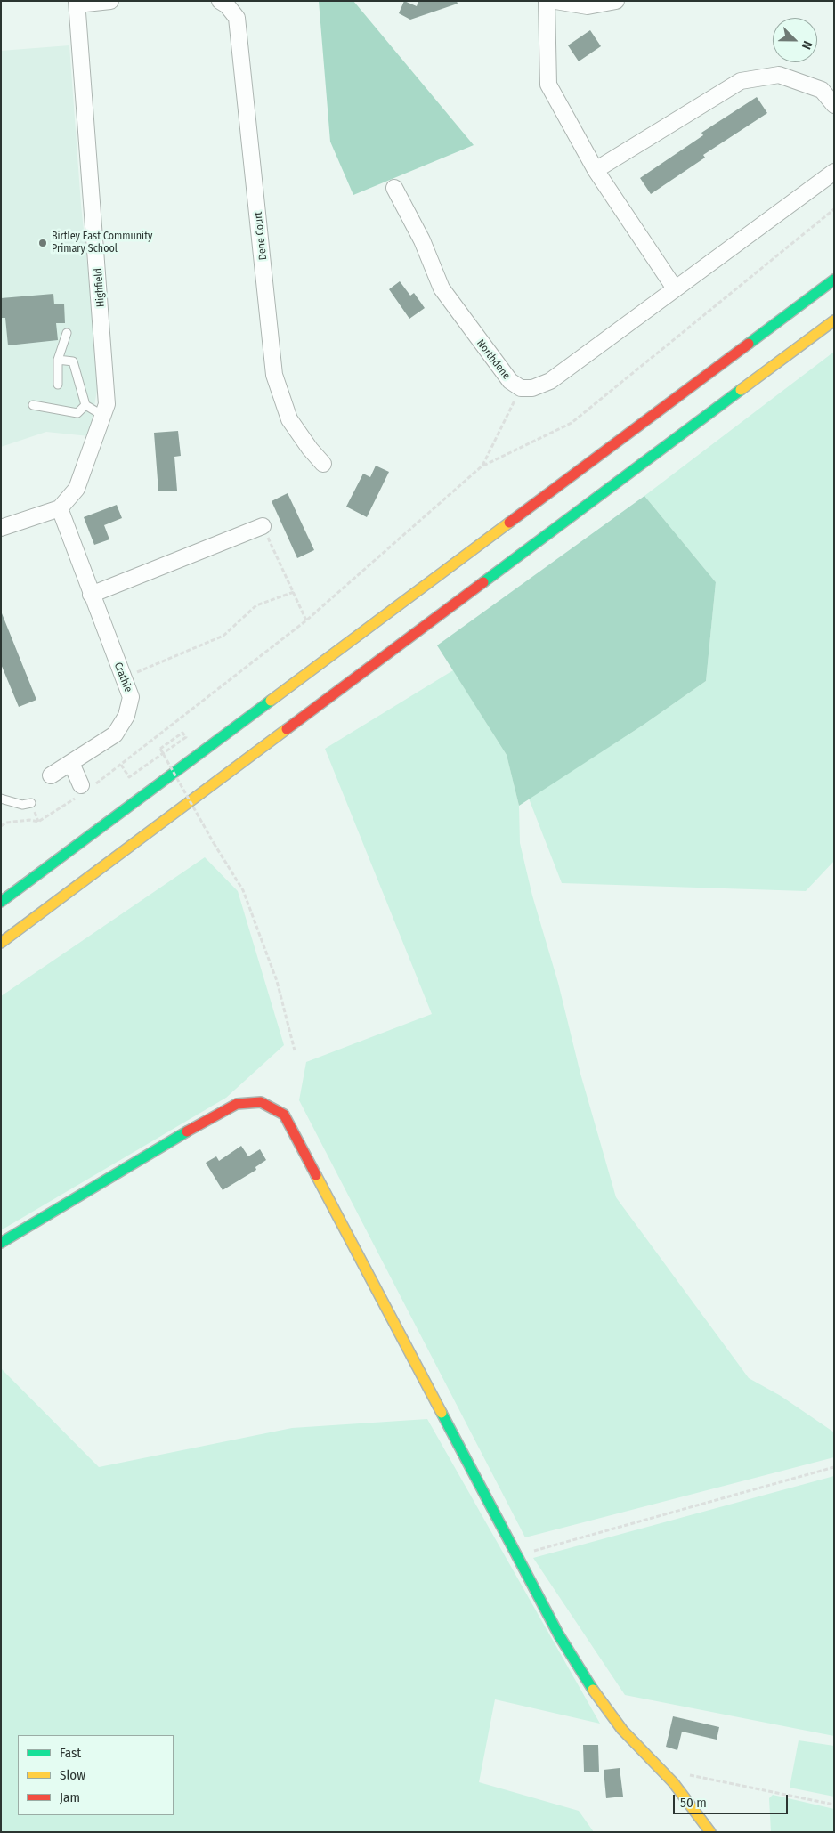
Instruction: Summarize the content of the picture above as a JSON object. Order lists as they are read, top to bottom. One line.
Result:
{"streets":{"street":["Dene Court","Highfield","Northdene","Crathie"]},"crossings":[["Highfield","Crathie"]],"places":["Birtley East Community Primary School"],"legend":["Fast","Slow","Jam"],"scale_bar":"50 m","north":"bottom right"}
